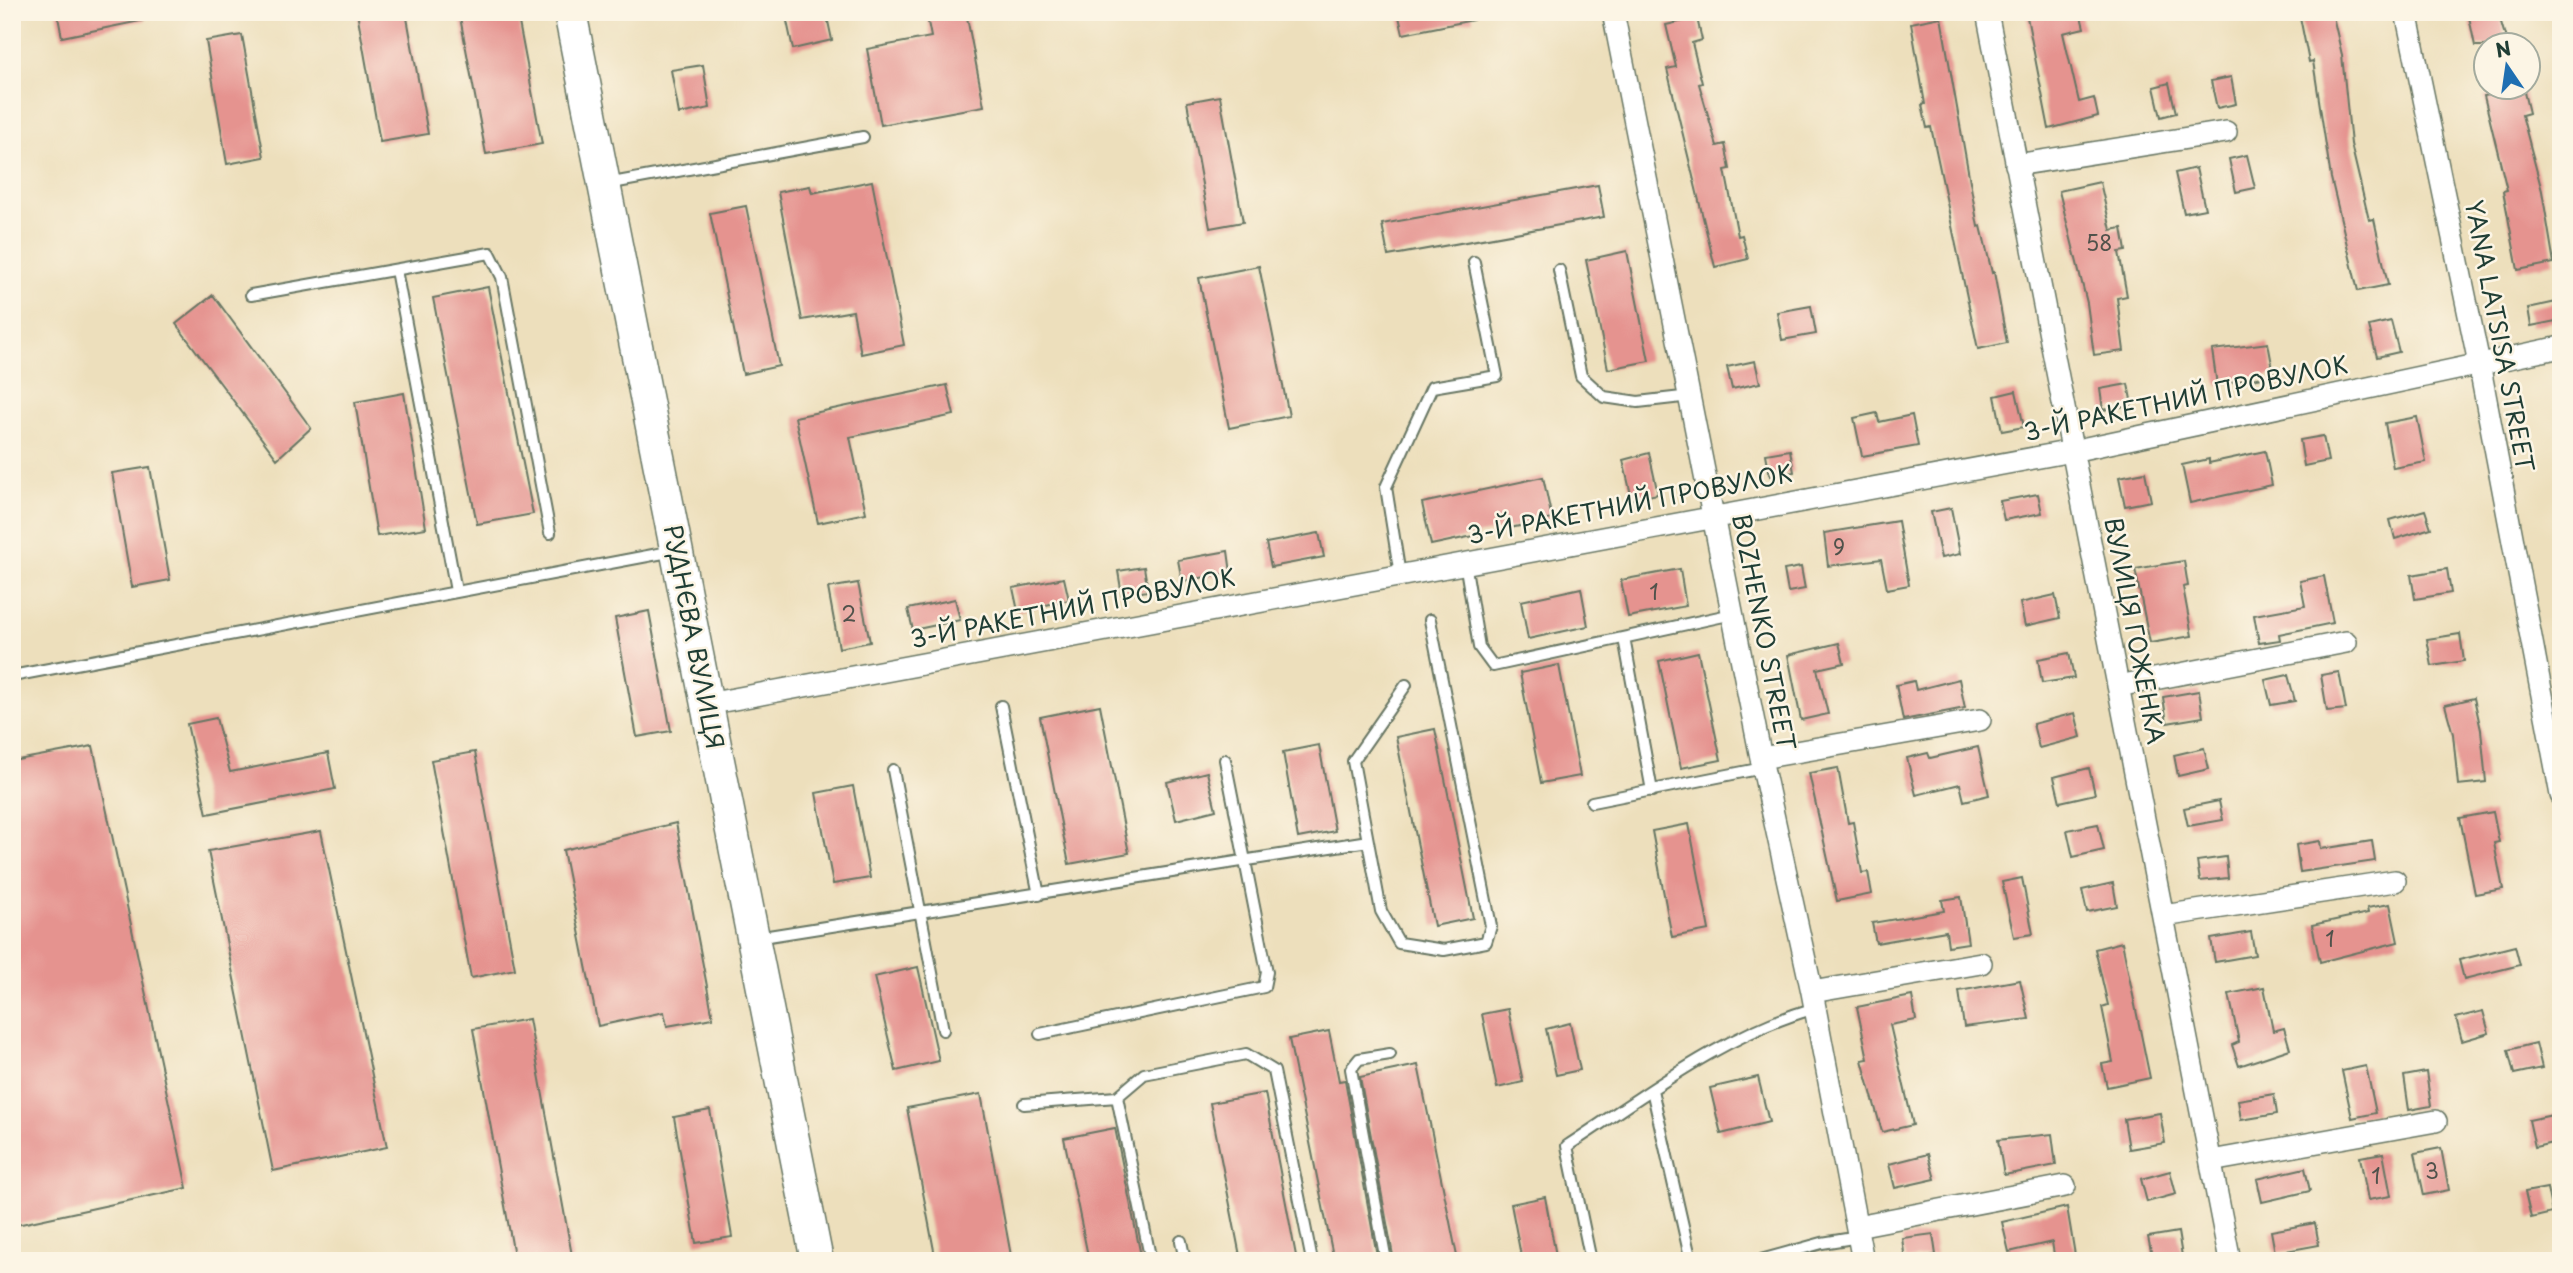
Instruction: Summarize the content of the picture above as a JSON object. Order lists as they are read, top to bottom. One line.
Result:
{"streets":{"street":["YANA LATSISA STREET","3-Й РАКЕТНИЙ ПРОВУЛОК","ВУЛИЦЯ ГОЖЕНКА","BOZHENKO STREET","РУДНЄВА ВУЛИЦЯ"]},"crossings":[["YANA LATSISA STREET","3-Й РАКЕТНИЙ ПРОВУЛОК"],["3-Й РАКЕТНИЙ ПРОВУЛОК","ВУЛИЦЯ ГОЖЕНКА"],["3-Й РАКЕТНИЙ ПРОВУЛОК","BOZHENKO STREET"],["3-Й РАКЕТНИЙ ПРОВУЛОК","РУДНЄВА ВУЛИЦЯ"]],"house_numbers":["58","9","1","2","1","3","1"],"north":"top"}
